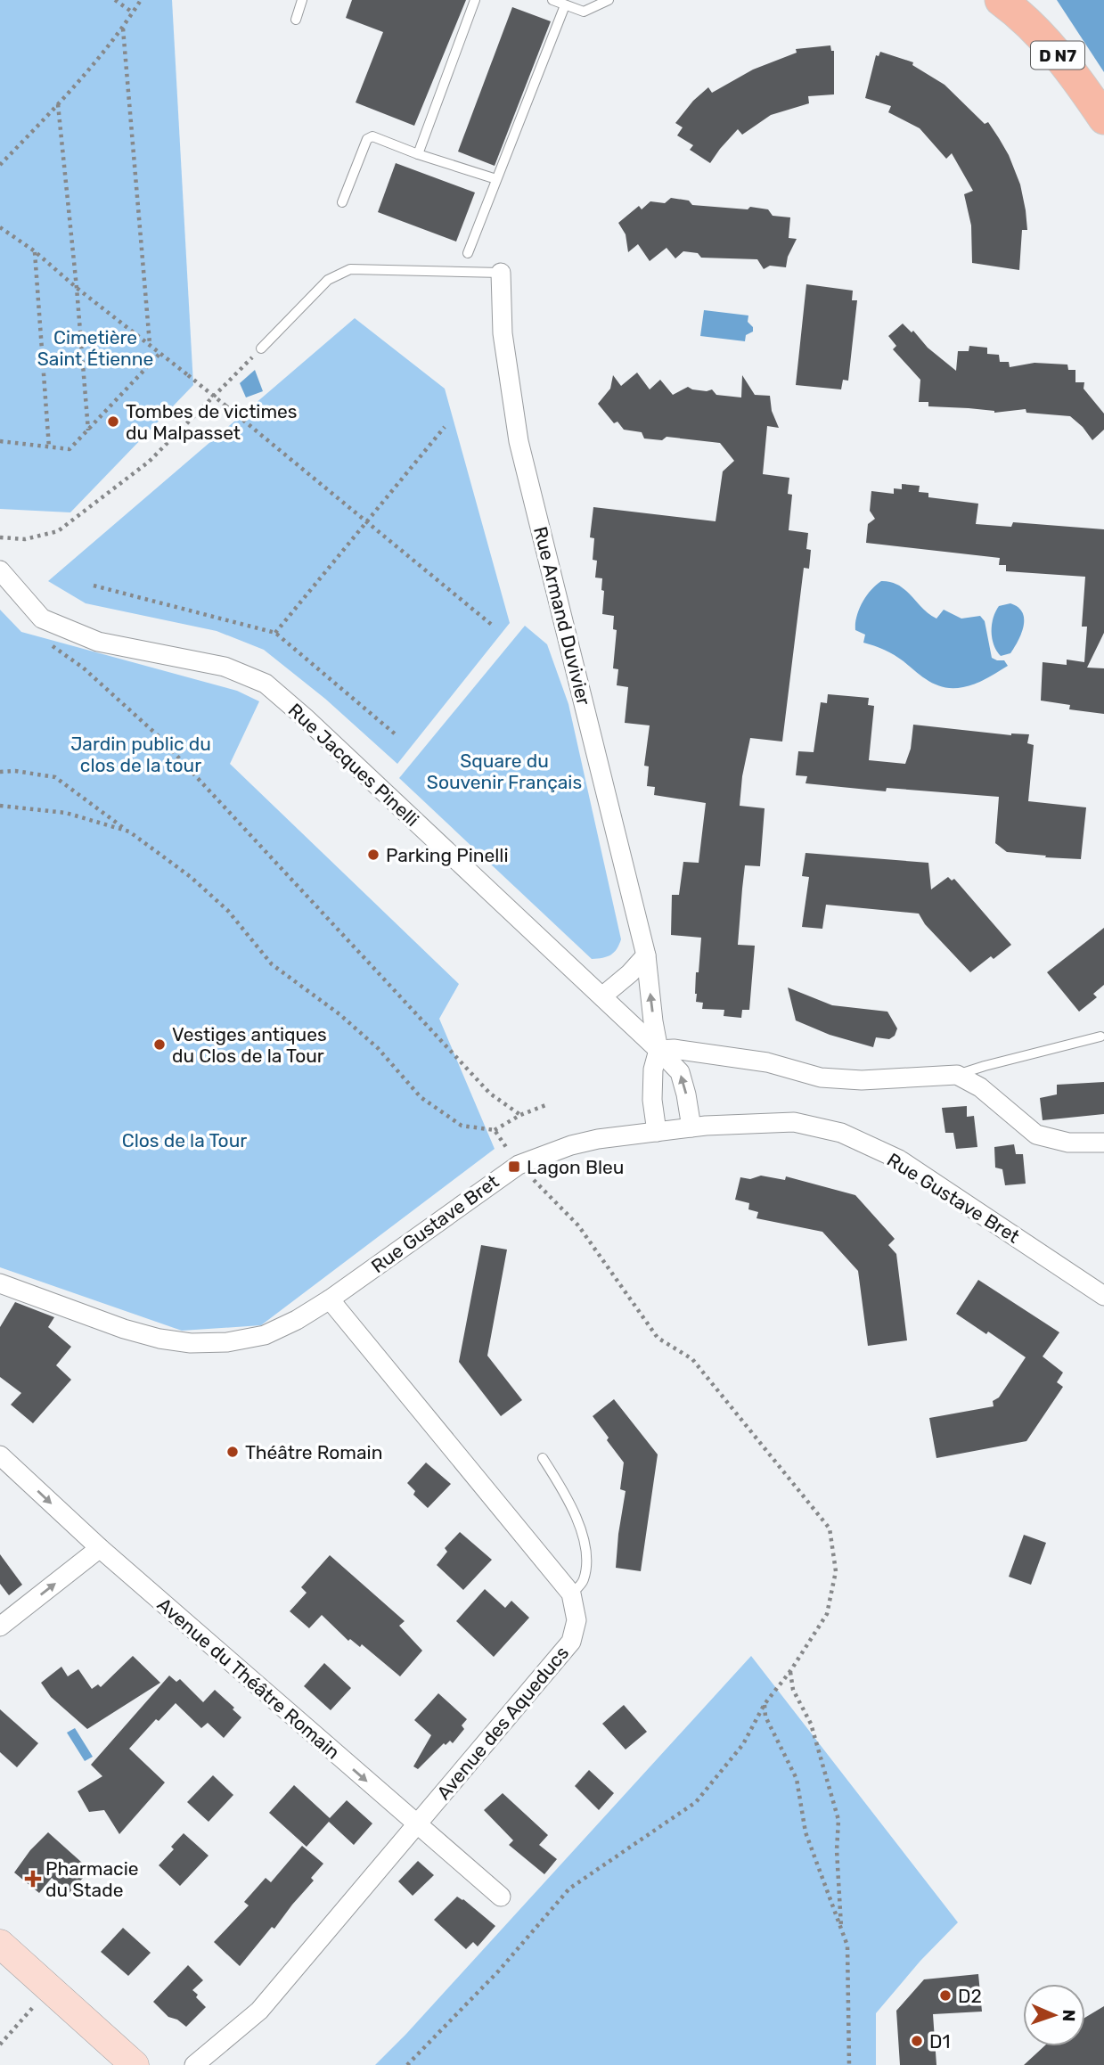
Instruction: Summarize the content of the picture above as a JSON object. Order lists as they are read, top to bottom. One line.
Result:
{"streets":{"main road":["D N7"],"street":["Rue Armand Duvivier","Rue Jacques Pinelli","Rue Gustave Bret","Avenue du Théâtre Romain","Avenue des Aqueducs"]},"crossings":[["Rue Armand Duvivier","Rue Jacques Pinelli"],["Rue Jacques Pinelli","Rue Gustave Bret"],["Avenue du Théâtre Romain","Avenue des Aqueducs"]],"one_way":["Avenue du Théâtre Romain"],"parks":["Cimetière Saint Étienne","Jardin public du clos de la tour","Square du Souvenir Français","Clos de la Tour"],"places":{"other":["Tombes de victimes du Malpasset","Parking Pinelli","Vestiges antiques du Clos de la Tour","Théâtre Romain","D2","D1"],"transit":["Lagon Bleu"],"health":["Pharmacie du Stade"]},"north":"right"}
